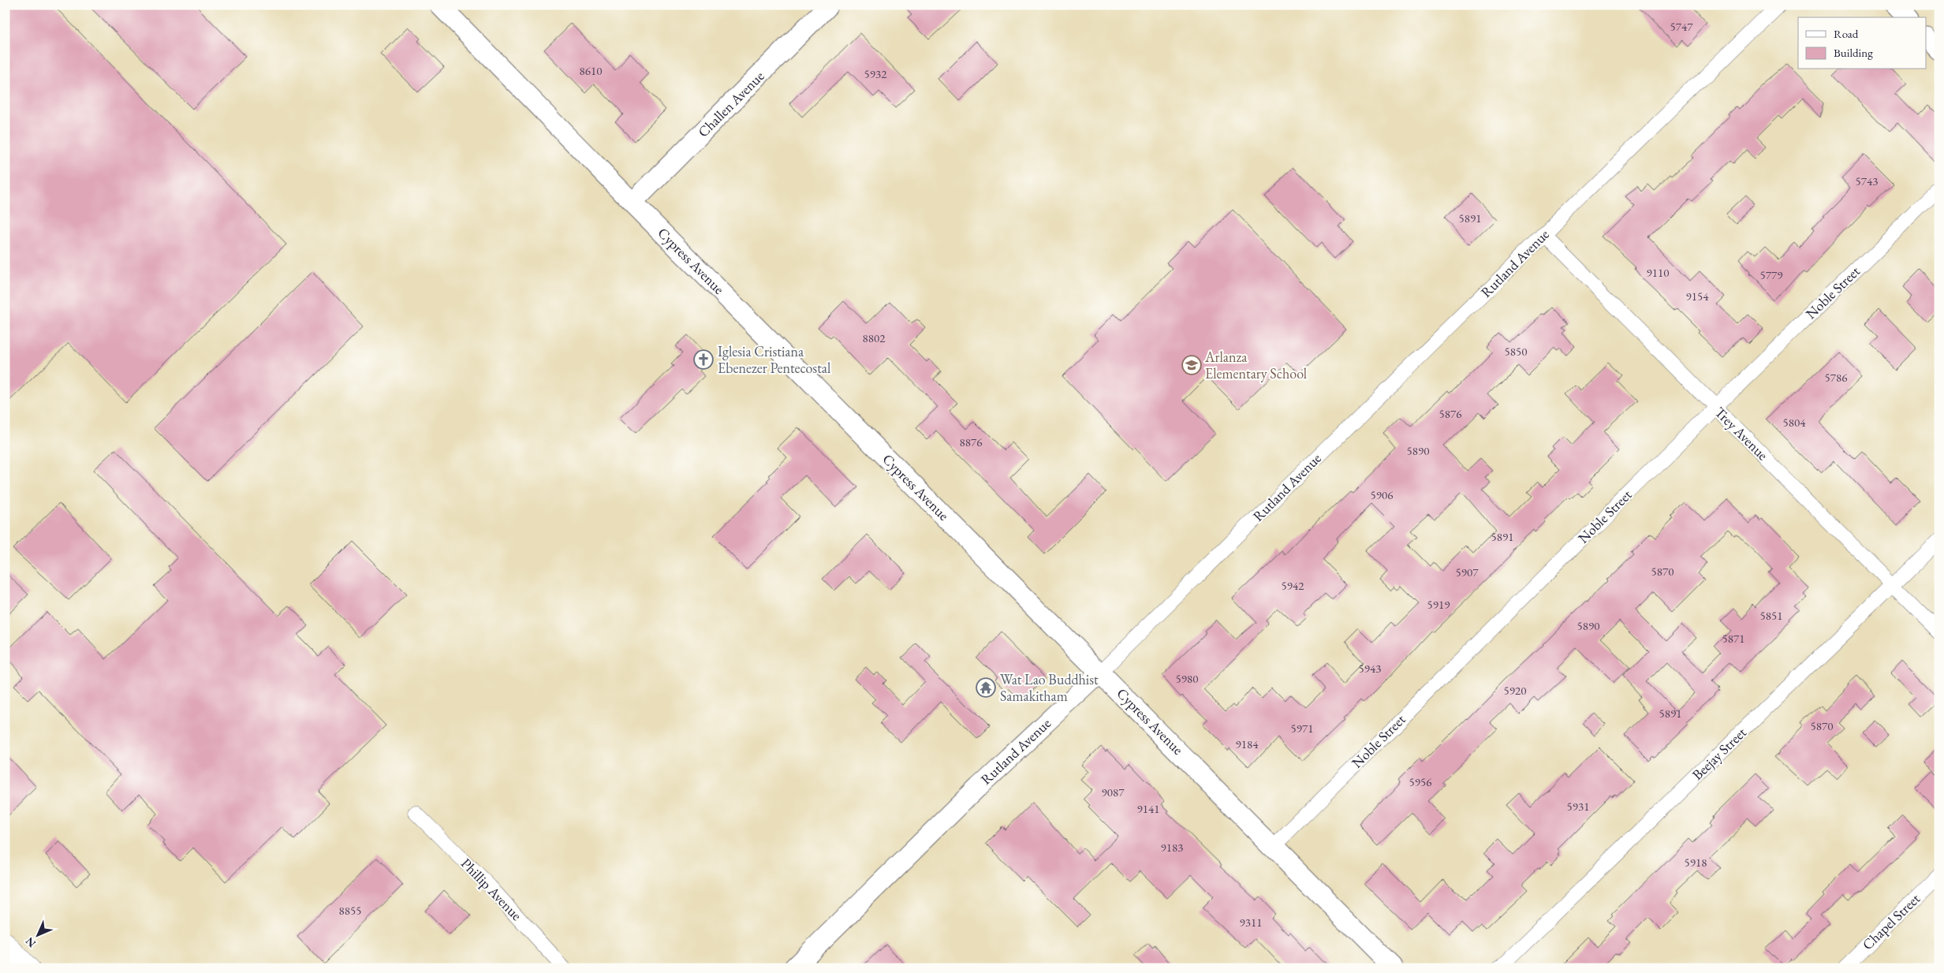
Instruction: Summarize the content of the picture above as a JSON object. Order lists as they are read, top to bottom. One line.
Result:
{"streets":{"street":["Challen Avenue","Cypress Avenue","Rutland Avenue","Noble Street","Trey Avenue","Beejay Street","Phillip Avenue","Chapel Street"]},"crossings":[["Challen Avenue","Cypress Avenue"],["Cypress Avenue","Rutland Avenue"],["Cypress Avenue","Noble Street"],["Rutland Avenue","Trey Avenue"],["Noble Street","Trey Avenue"],["Trey Avenue","Beejay Street"]],"places":{"church":["Iglesia Cristiana Ebenezer Pentecostal"],"school or university":["Arlanza Elementary School"],"temple":["Wat Lao Buddhist Samakitham"]},"house_numbers":["5747","8610","5932","5743","5891","9110","5779","9154","8802","5850","5786","5876","5804","8876","5890","5906","5891","5870","5907","5942","5919","5851","5890","5871","5943","5980","5920","5891","5870","5971","9184","5956","9087","5931","9141","9183","5918","8855","9311"],"legend":["Road","Building"],"north":"bottom left"}
